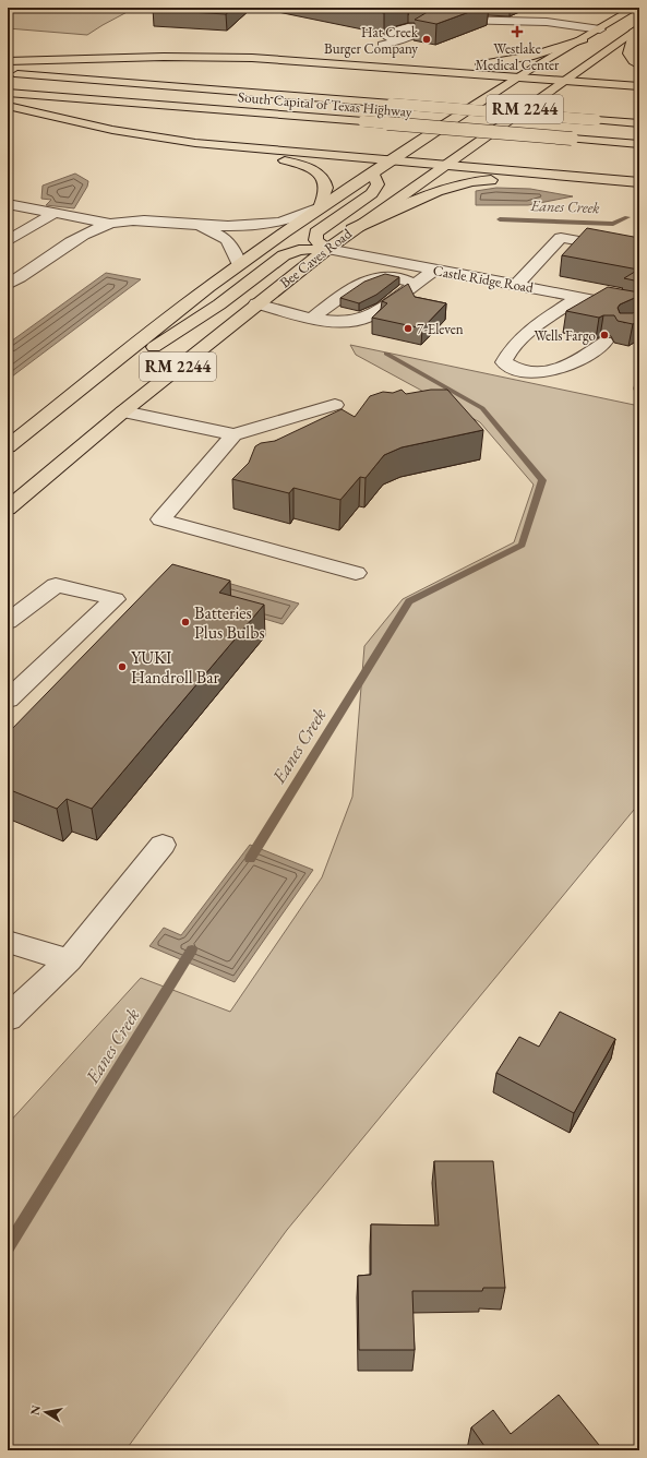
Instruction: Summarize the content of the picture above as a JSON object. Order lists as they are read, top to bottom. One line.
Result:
{"streets":{"main road":["South Capital of Texas Highway","RM 2244","Bee Caves Road"],"street":["Castle Ridge Road"]},"crossings":[["Bee Caves Road","Castle Ridge Road"]],"water":["Eanes Creek"],"places":{"health":["Westlake Medical Center"],"other":["Hat Creek Burger Company","7-Eleven","Wells Fargo","Batteries Plus Bulbs","YUKI Handroll Bar"]},"north":"left"}
